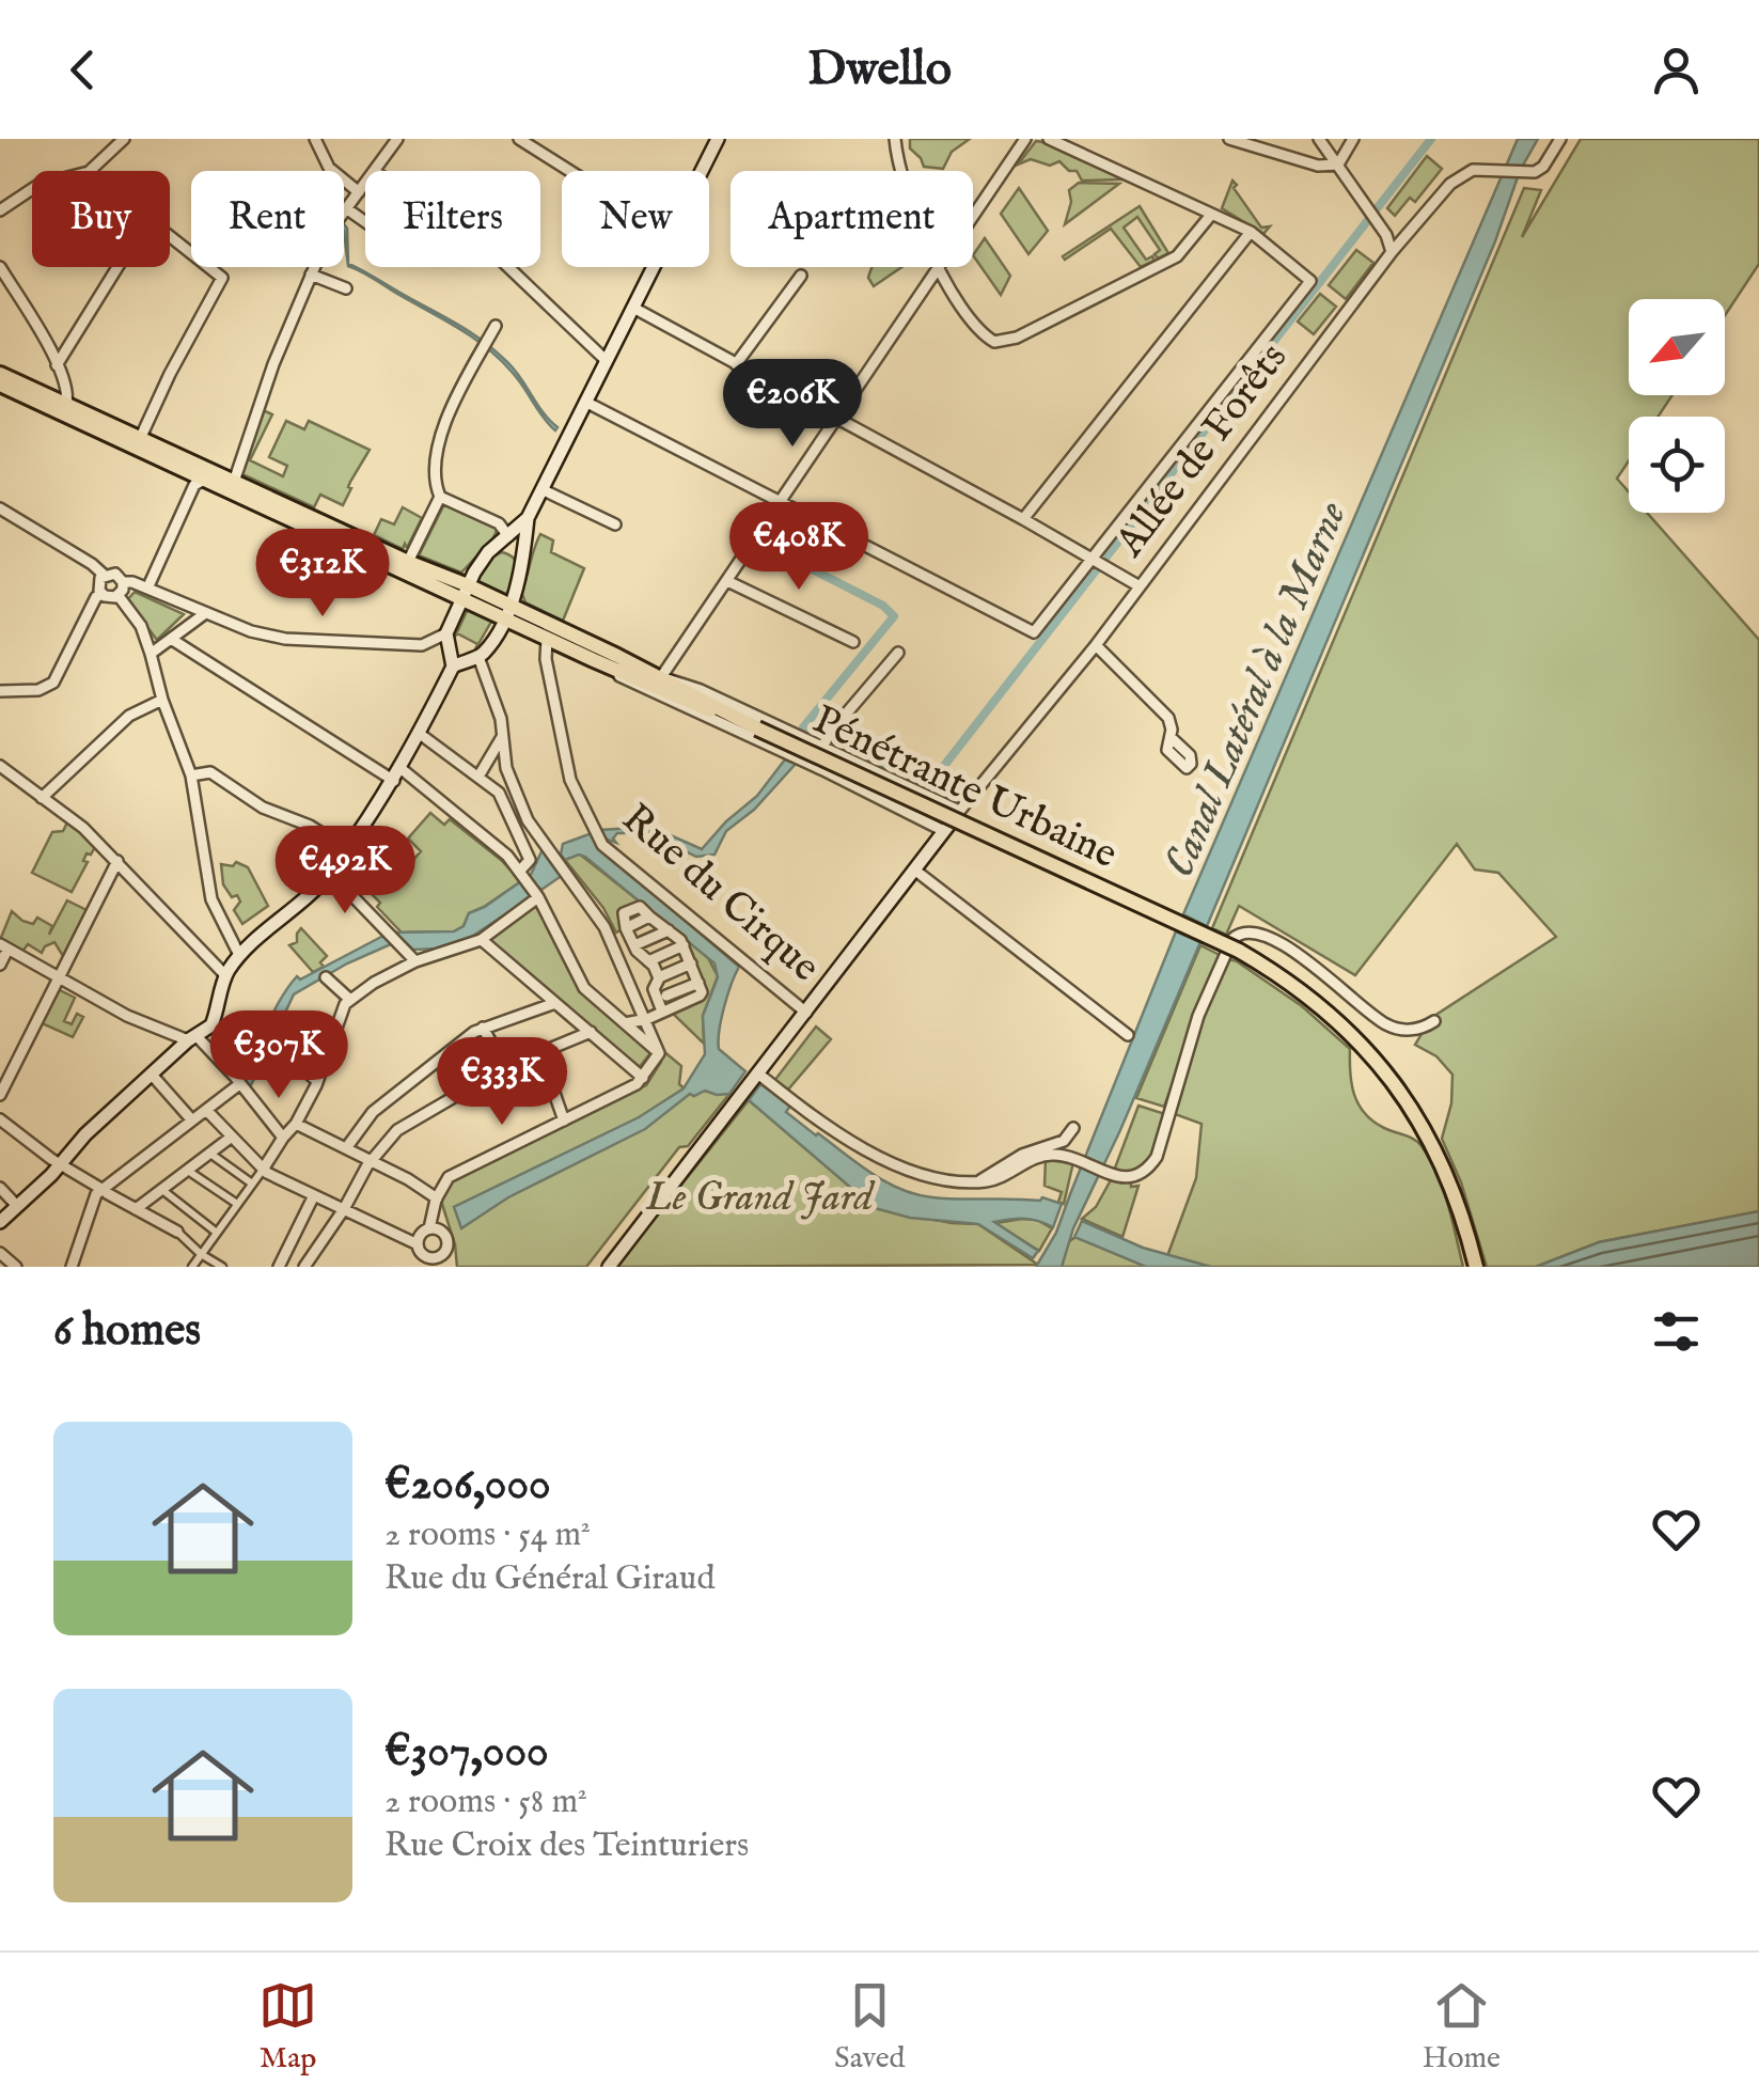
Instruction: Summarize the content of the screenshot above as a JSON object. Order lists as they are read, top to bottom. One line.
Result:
{"streets":{"main road":["Pénétrante Urbaine"],"street":["Allée de Forêts","Rue du Cirque"]},"water":["Canal Latéral à la Marne"],"parks":["Le Grand Jard"],"north":"bottom left","page":{"header":"Dwello","chip":["Buy","Rent","Filters","New","Apartment"],"price":["€206K","€408K","€312K","€492K","€307K","€333K"],"heading":"6 homes","list":[{"name":"€206,000","note":"2 rooms · 54 m² · Rue du Général Giraud"},{"name":"€307,000","note":"2 rooms · 58 m² · Rue Croix des Teinturiers"}],"tabs":["Map","Saved","Home"]}}
